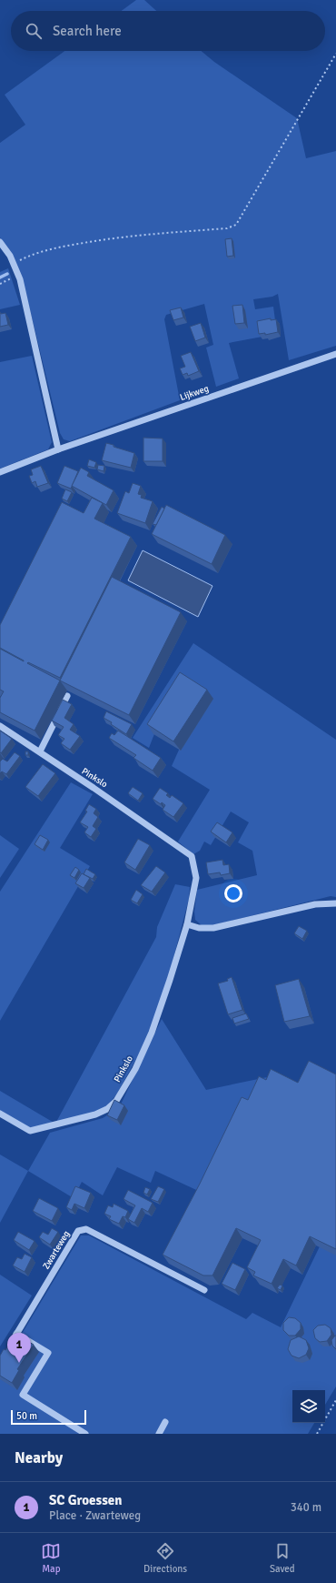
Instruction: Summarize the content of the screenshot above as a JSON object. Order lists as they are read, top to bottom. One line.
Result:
{"streets":{"street":["Lijkweg","Pinkslo","Zwarteweg"]},"scale_bar":"50 m","page":{"search":"Search here","pins":"1","scale":"50 m","heading":"Nearby","list":[{"mark":"1","name":"SC Groessen","note":"Place · Zwarteweg","value":"340 m"}],"nav":["Map","Directions","Saved"]}}
